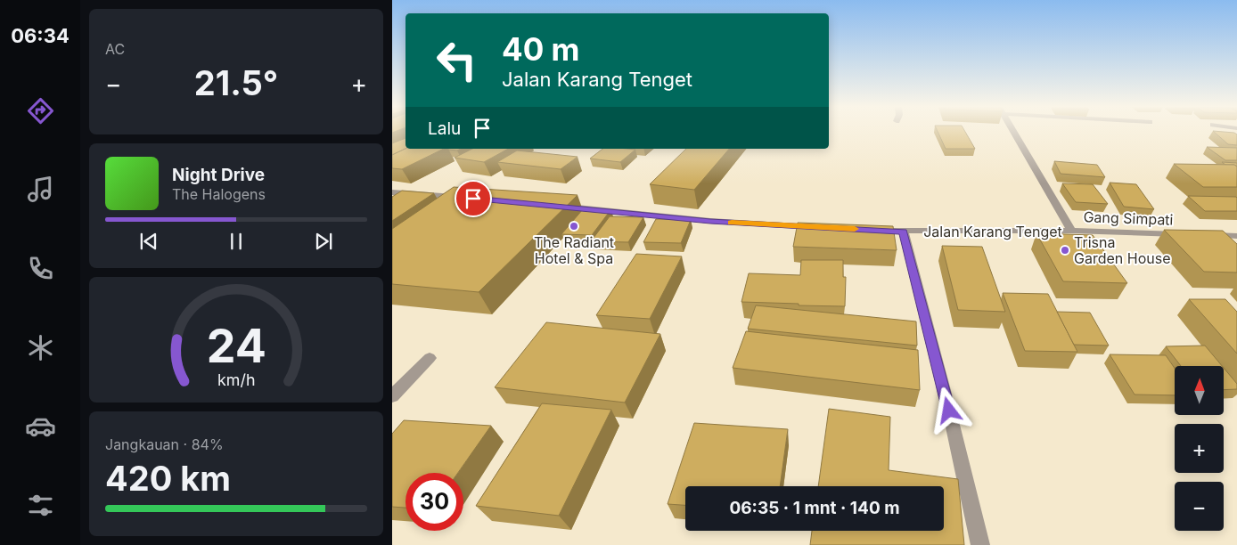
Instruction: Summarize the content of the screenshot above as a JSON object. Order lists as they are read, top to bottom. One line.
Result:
{"streets":{"street":["Gang Simpati","Jalan Karang Tenget"]},"crossings":[["Gang Simpati","Jalan Karang Tenget"]],"places":["The Radiant Hotel & Spa","Trisna Garden House"],"north":"top","page":{"tabs":"06:34","tile":["AC",["Jangkauan · 84%","420 km"]],"turn":["40 m","Jalan Karang Tenget"],"heat":["−","21.5°","+"],"then":"Lalu","song":["Night Drive","The Halogens"],"map_buttons":["+","−"],"limit":"30","trip":"06:35 · 1 mnt · 140 m","gauge":["24","km/h"]}}
